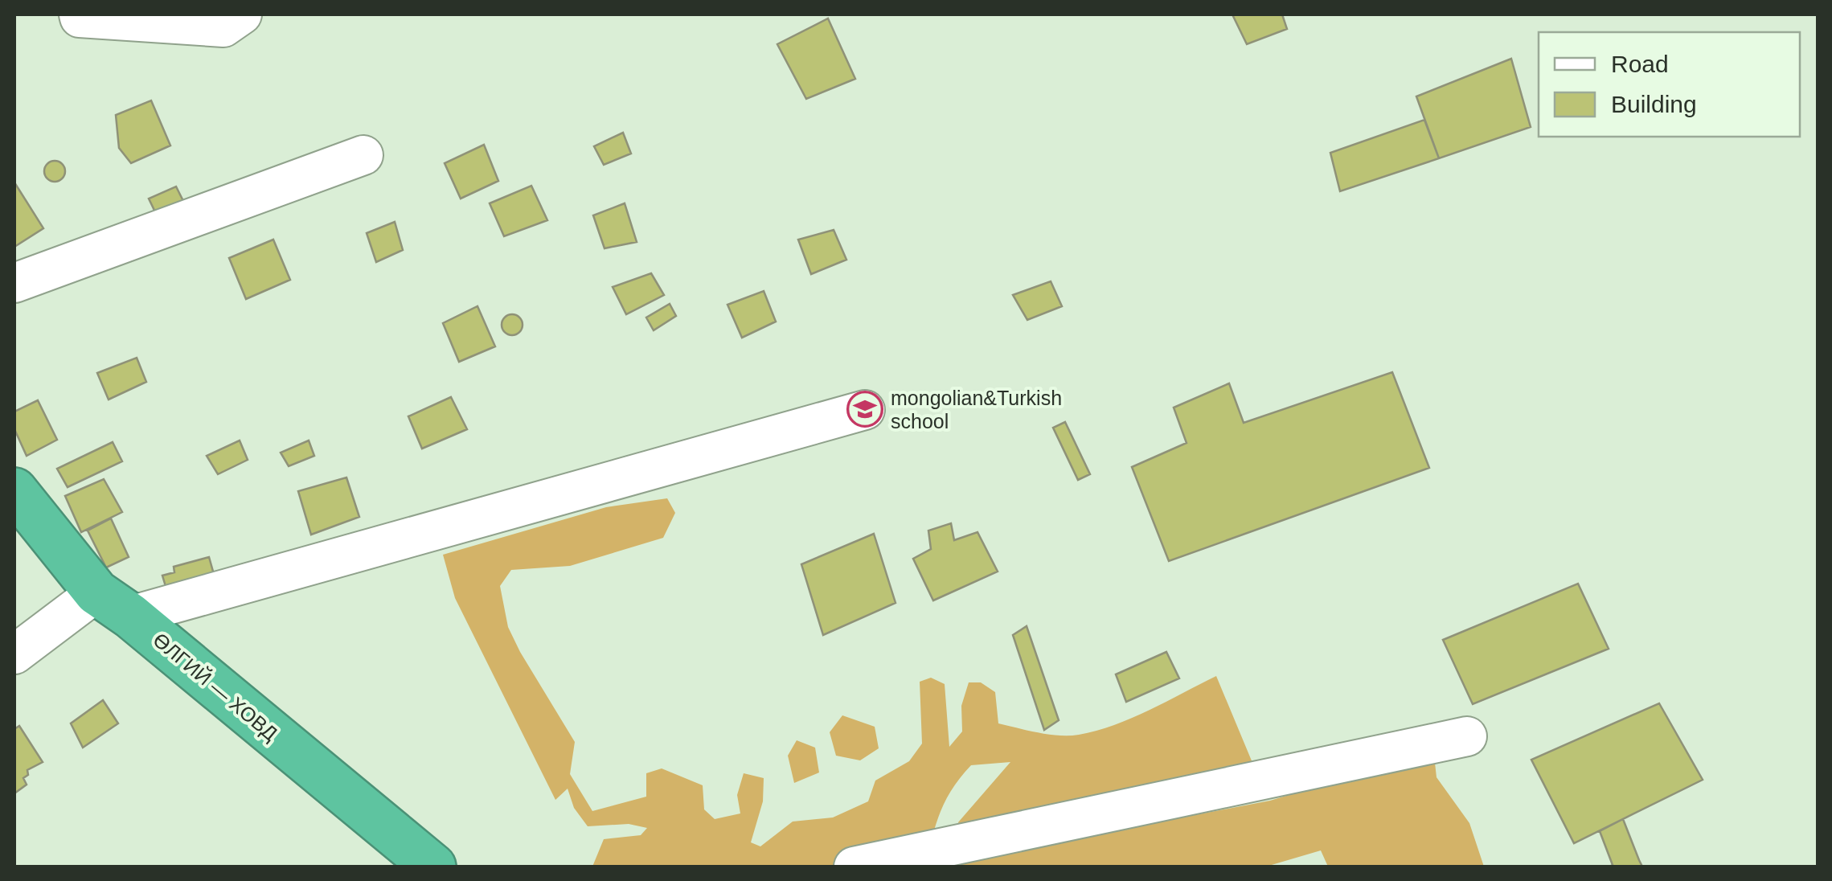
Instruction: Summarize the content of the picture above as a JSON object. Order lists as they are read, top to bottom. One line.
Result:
{"streets":{"highway":["ӨЛГИЙ — ХОВД"]},"places":{"school or university":["mongolian&Turkish school"]},"legend":["Road","Building"]}
